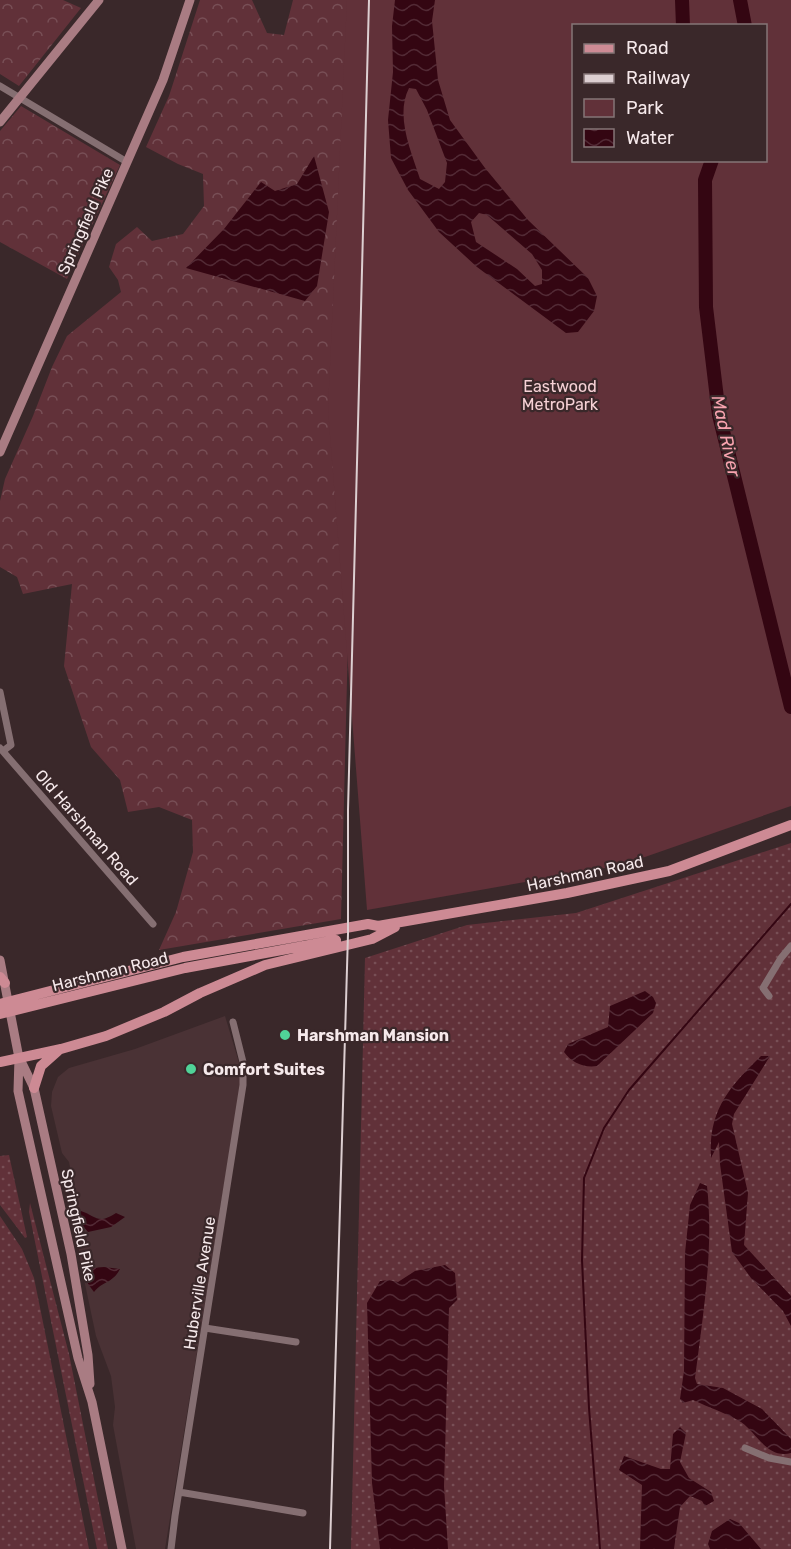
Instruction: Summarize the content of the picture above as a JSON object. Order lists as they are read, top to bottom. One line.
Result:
{"streets":{"main road":["Springfield Pike","Harshman Road"],"street":["Old Harshman Road","Huberville Avenue"]},"water":["Mad River"],"parks":["Eastwood MetroPark"],"places":["Harshman Mansion","Comfort Suites"],"legend":["Road","Railway","Park","Water"]}
